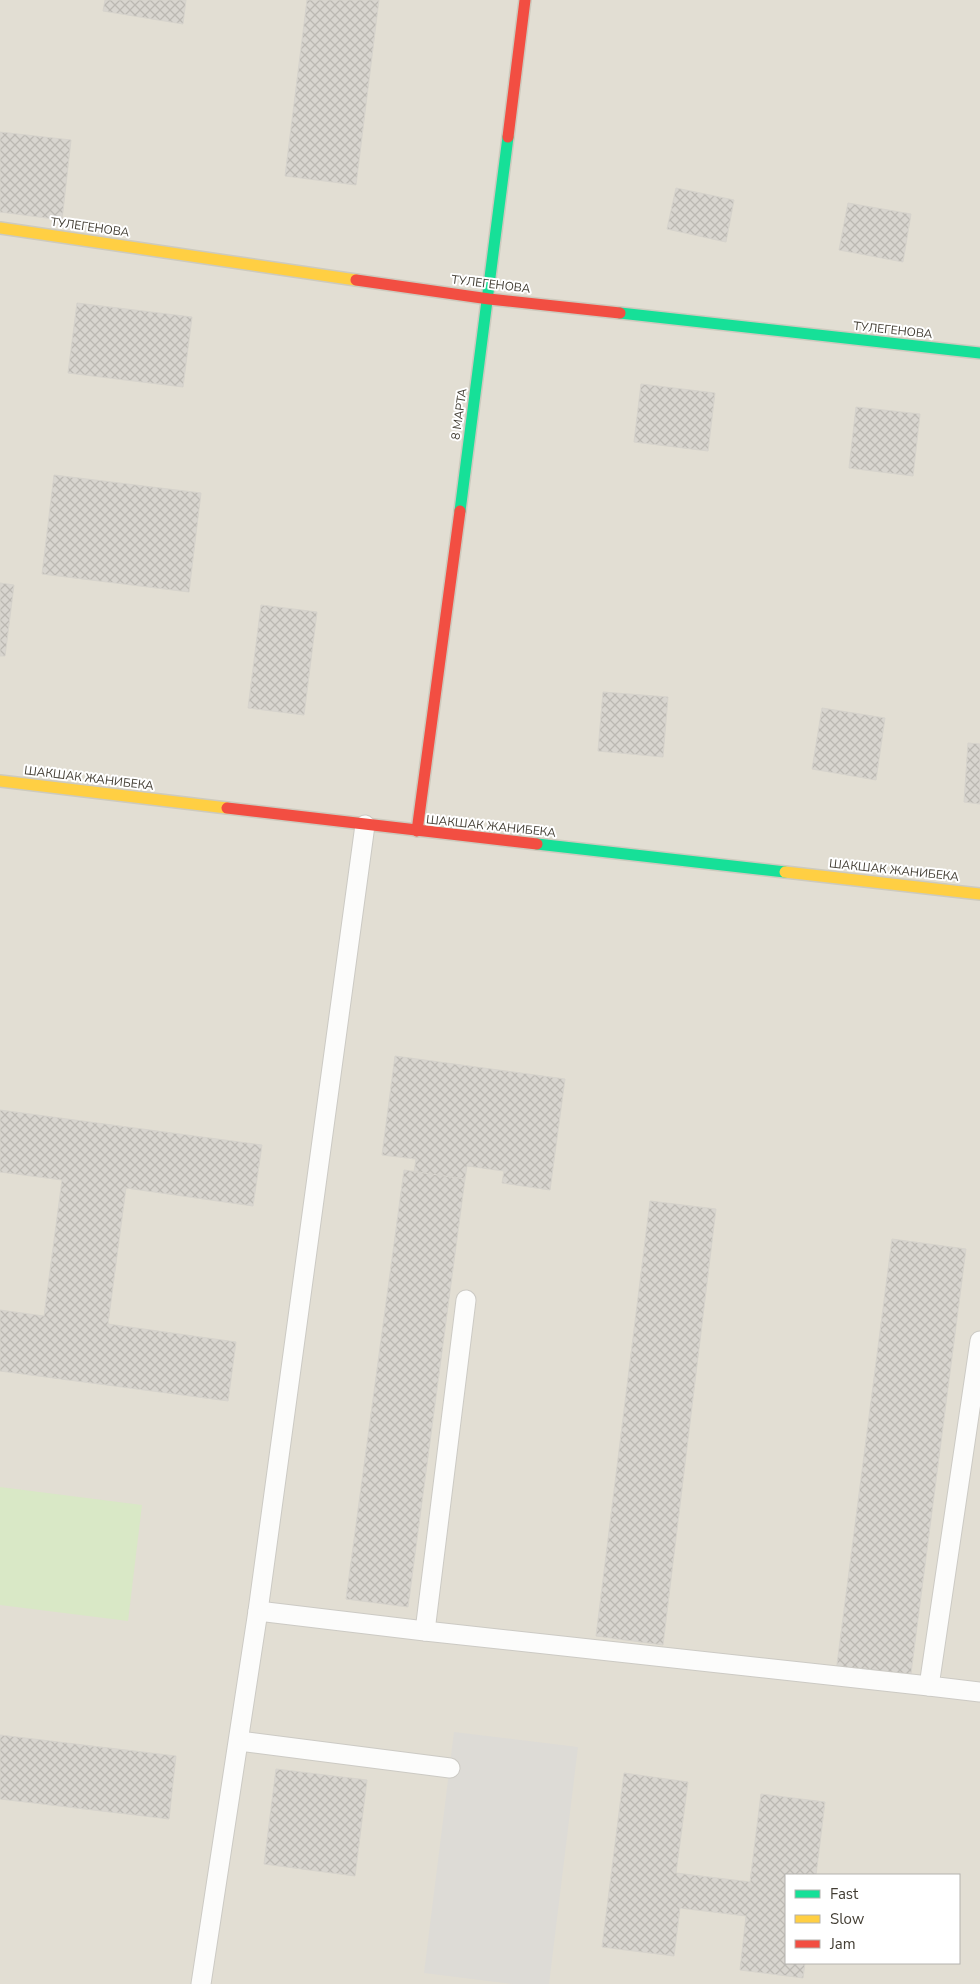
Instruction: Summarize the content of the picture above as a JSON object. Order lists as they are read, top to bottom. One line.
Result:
{"streets":{"street":["ТУЛЕГЕНОВА","8 МАРТА","ШАКШАК ЖАНИБЕКА"]},"crossings":[["ТУЛЕГЕНОВА","8 МАРТА"],["8 МАРТА","ШАКШАК ЖАНИБЕКА"]],"legend":["Fast","Slow","Jam"]}
